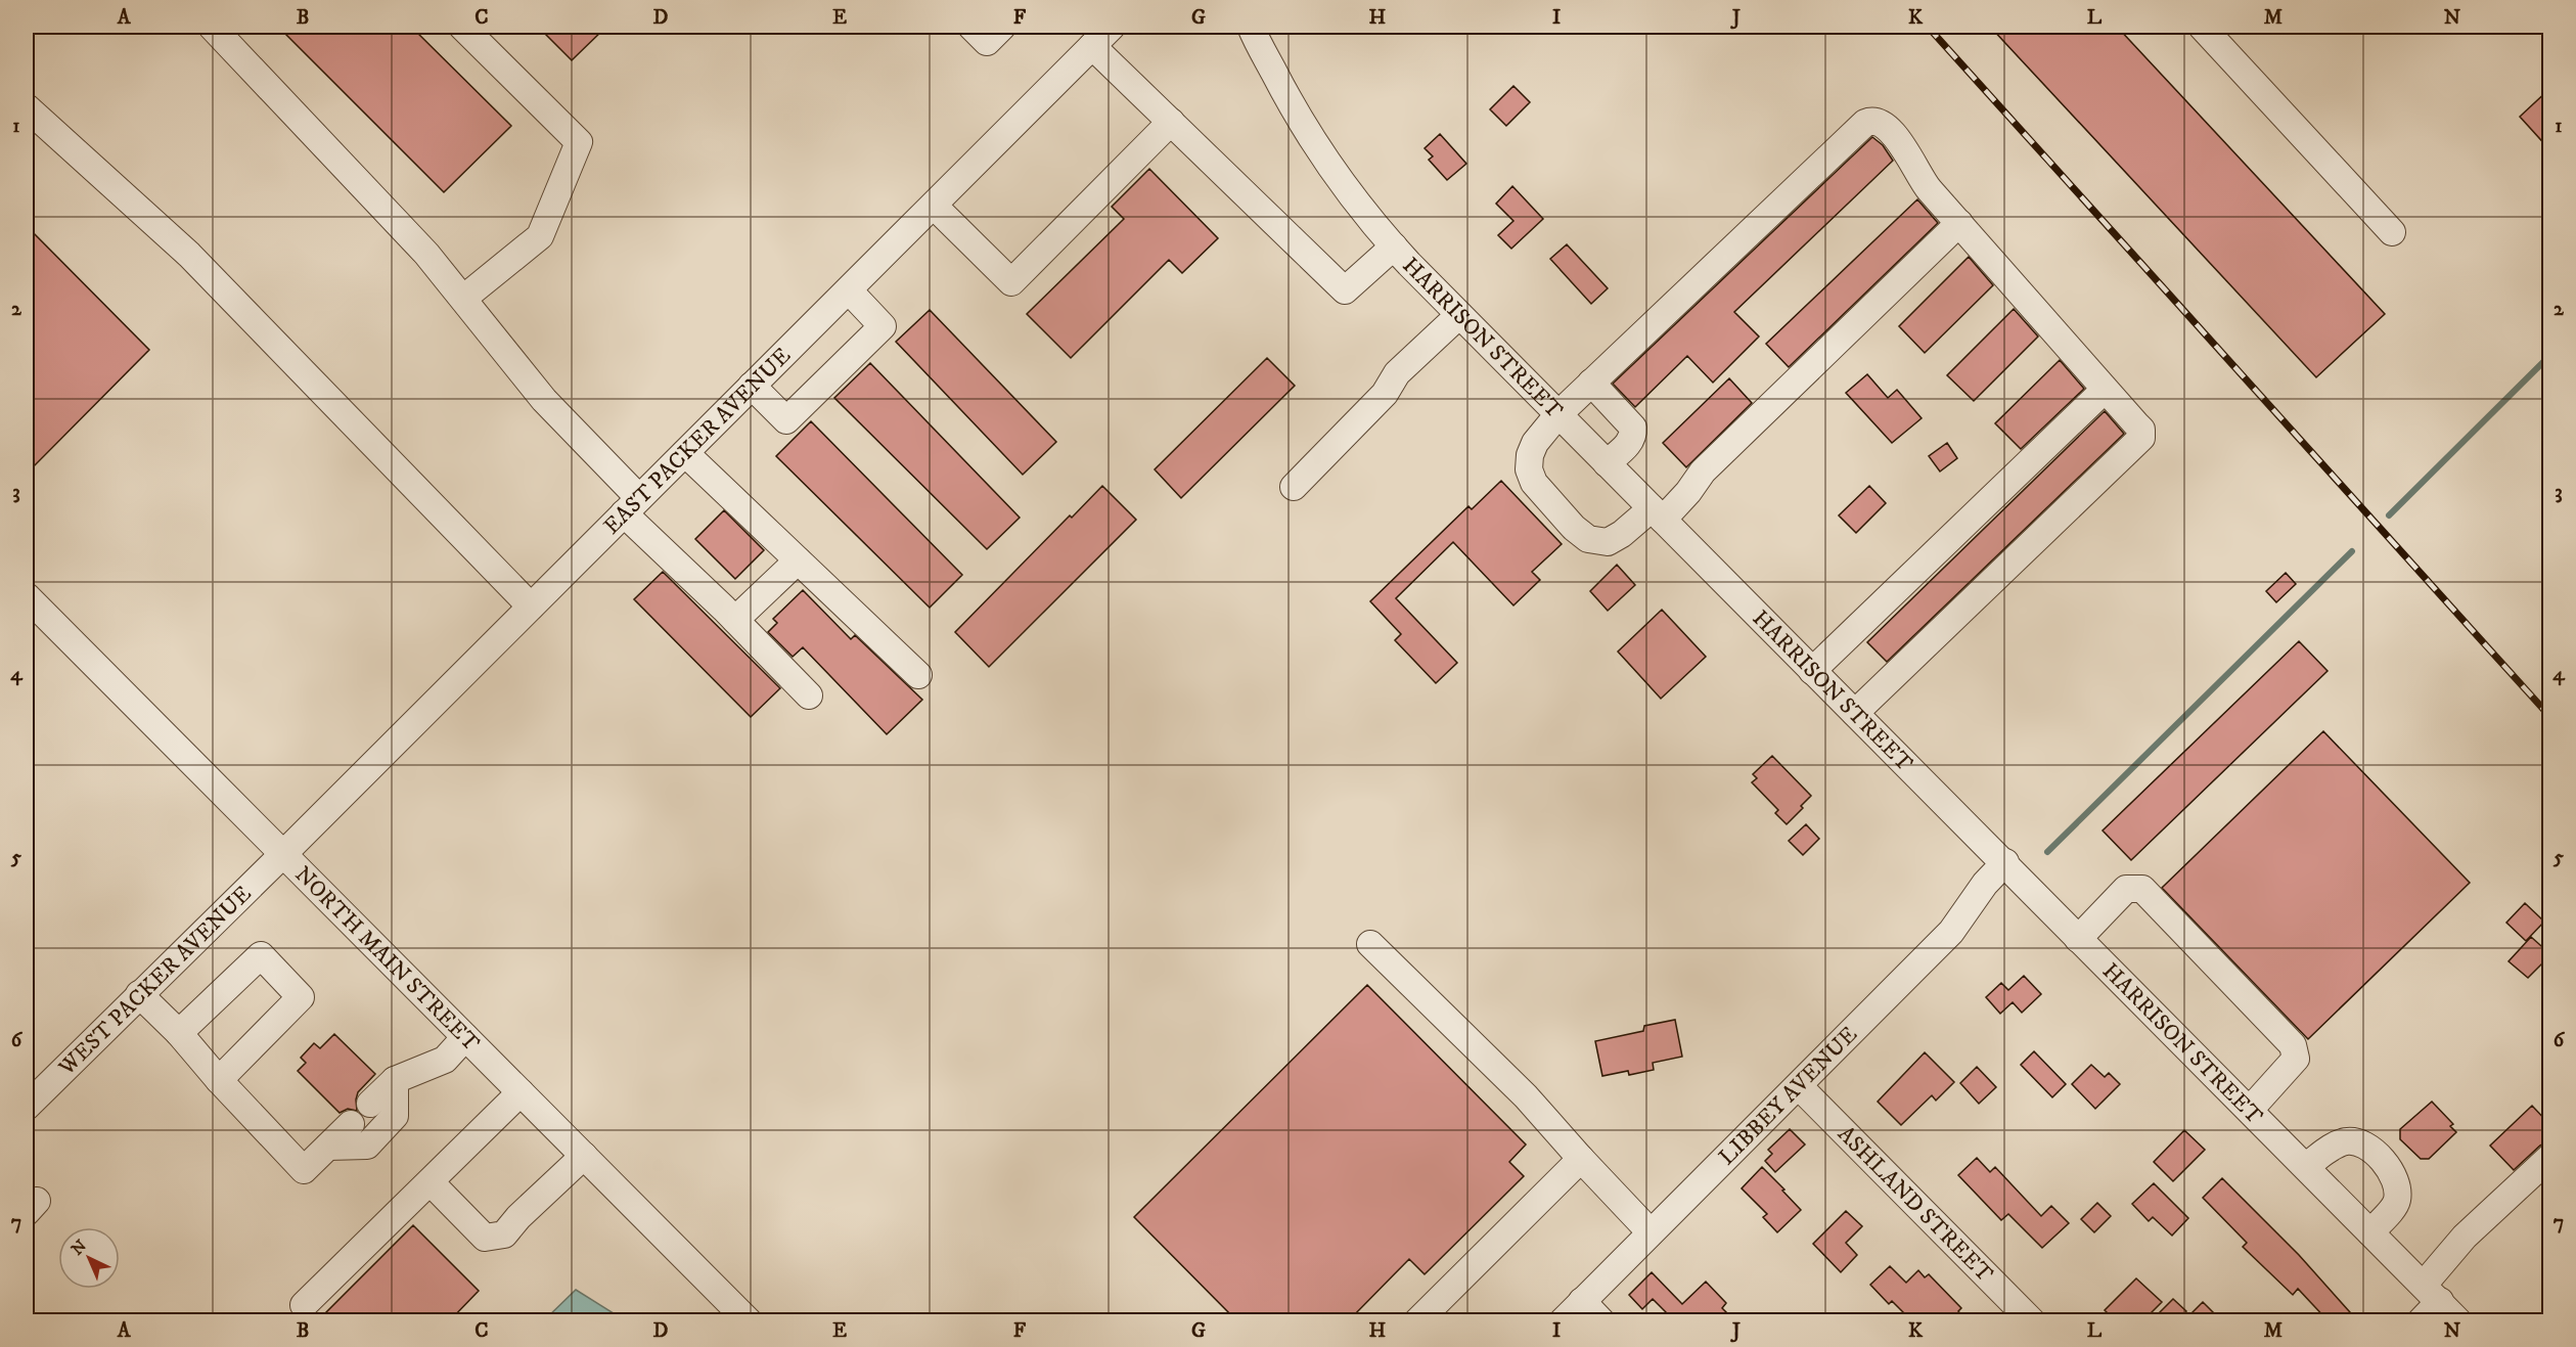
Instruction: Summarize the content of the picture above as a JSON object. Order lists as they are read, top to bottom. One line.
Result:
{"streets":{"street":["HARRISON STREET","EAST PACKER AVENUE","NORTH MAIN STREET","WEST PACKER AVENUE","LIBBEY AVENUE","ASHLAND STREET"]},"crossings":[["HARRISON STREET","LIBBEY AVENUE"],["EAST PACKER AVENUE","NORTH MAIN STREET"],["EAST PACKER AVENUE","WEST PACKER AVENUE"],["NORTH MAIN STREET","WEST PACKER AVENUE"],["LIBBEY AVENUE","ASHLAND STREET"]],"north":"top left","grid":{"columns":["A","B","C","D","E","F","G","H","I","J","K","L","M","N"],"rows":["1","2","3","4","5","6","7"]}}
